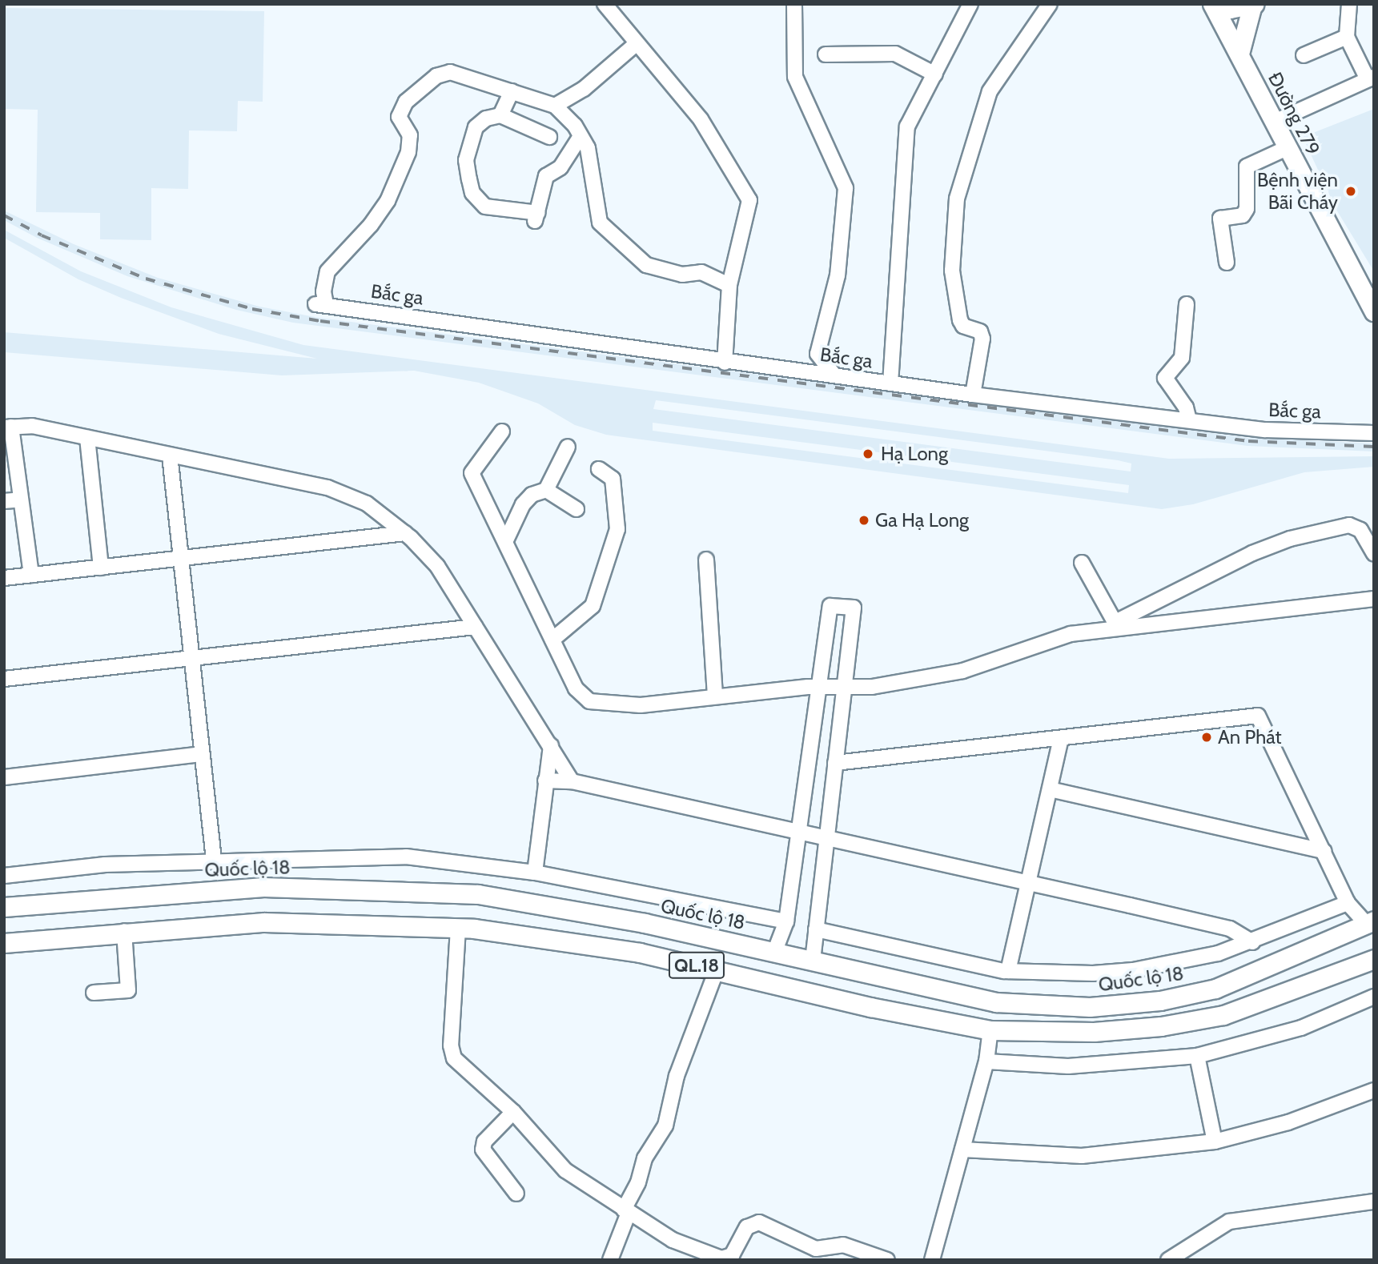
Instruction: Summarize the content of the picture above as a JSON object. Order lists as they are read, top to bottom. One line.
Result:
{"streets":{"main road":["Đường 279","Quốc lộ 18","QL.18"],"street":["Bắc ga"]},"places":["Bệnh viện Bãi Cháy","Hạ Long","Ga Hạ Long","An Phát"]}
